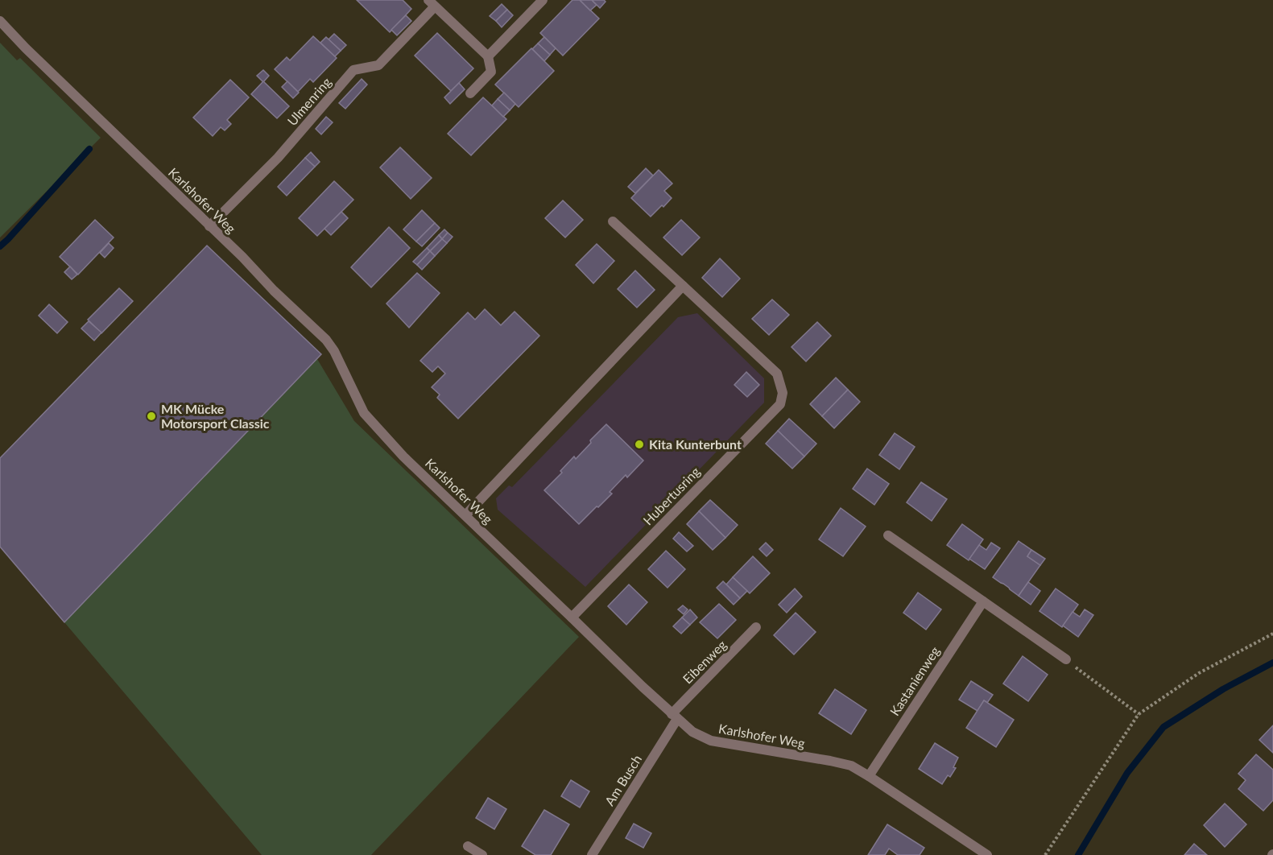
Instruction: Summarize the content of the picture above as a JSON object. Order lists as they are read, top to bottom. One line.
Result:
{"streets":{"street":["Ulmenring","Karlshofer Weg","Hubertusring","Eibenweg","Kastanienweg","Am Busch"]},"crossings":[["Ulmenring","Karlshofer Weg"],["Karlshofer Weg","Hubertusring"],["Karlshofer Weg","Eibenweg"],["Karlshofer Weg","Kastanienweg"],["Karlshofer Weg","Am Busch"],["Eibenweg","Am Busch"]],"places":["MK Mücke Motorsport Classic","Kita Kunterbunt"]}
